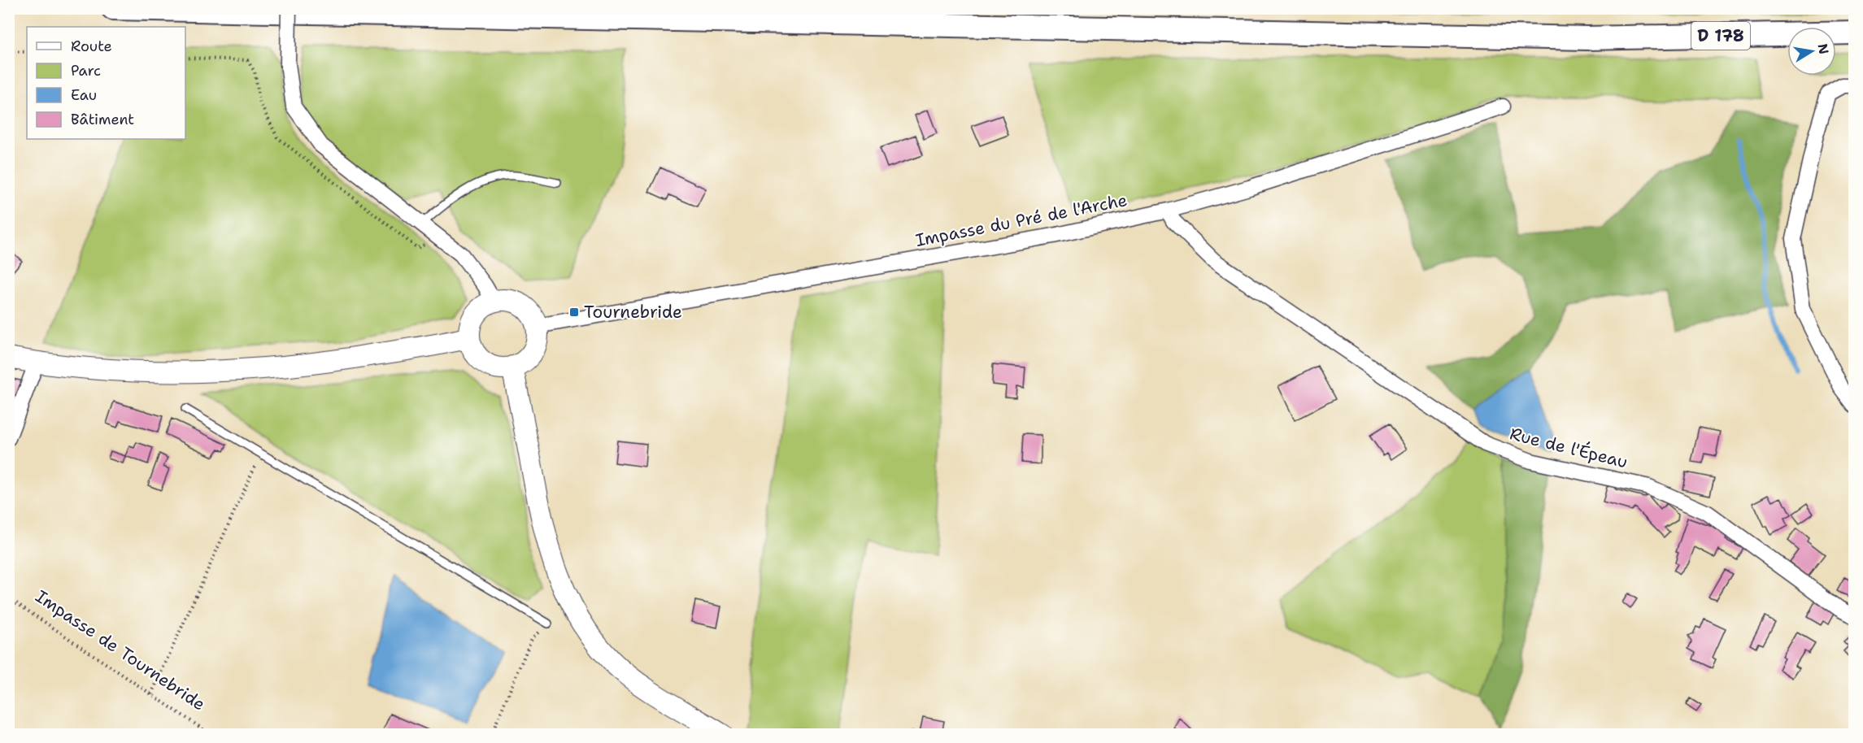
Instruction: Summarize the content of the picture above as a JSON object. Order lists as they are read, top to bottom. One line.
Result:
{"streets":{"main road":["D 178"],"street":["Impasse du Pré de l'Arche","Rue de l'Épeau"],"path":["Impasse de Tournebride"]},"crossings":[["Impasse du Pré de l'Arche","Rue de l'Épeau"]],"places":{"transit":["Tournebride"]},"legend":["Route","Parc","Eau","Bâtiment"],"north":"right"}
